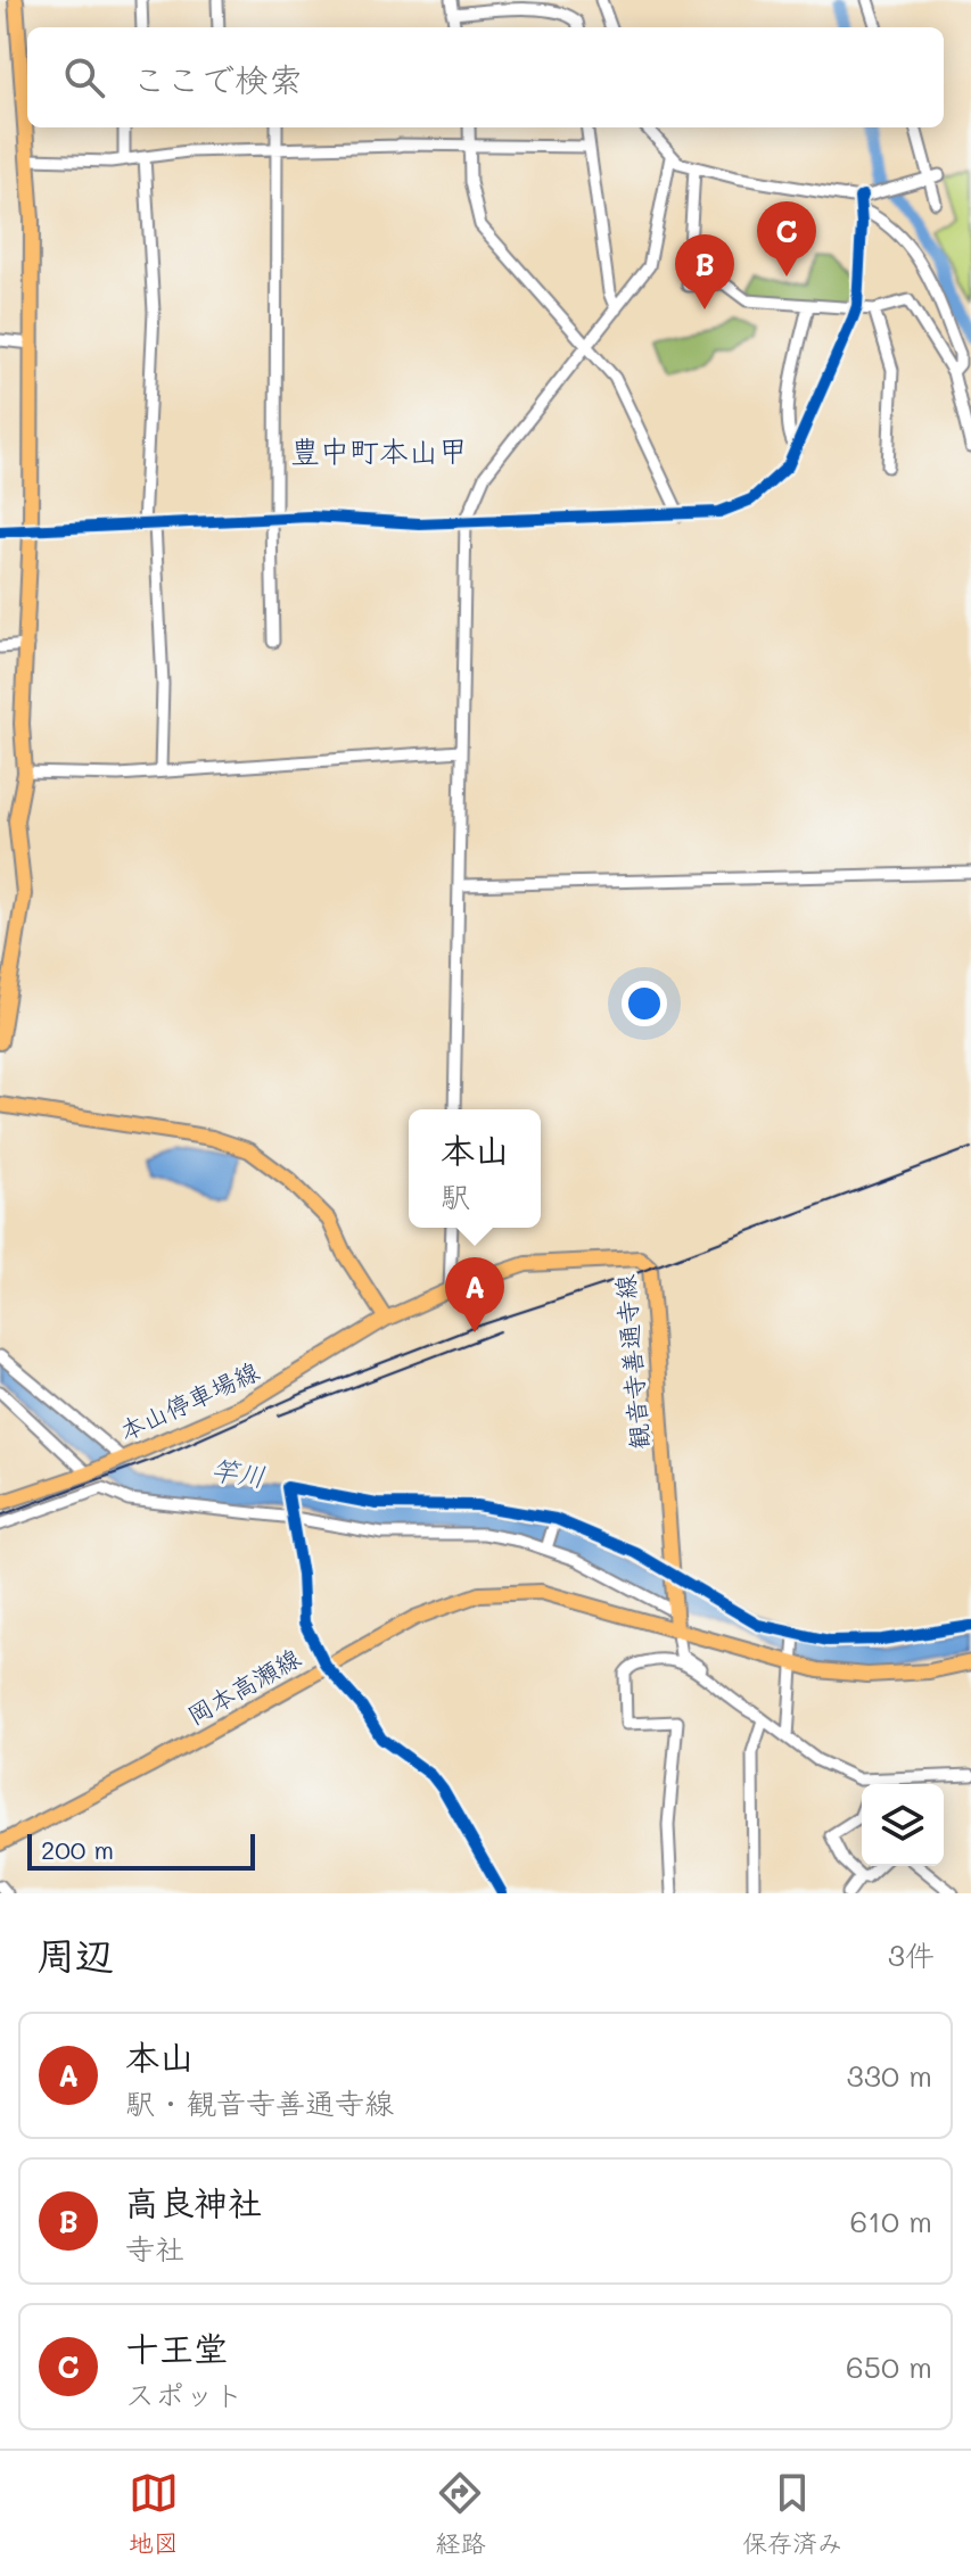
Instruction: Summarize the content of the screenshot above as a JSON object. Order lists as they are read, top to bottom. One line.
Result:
{"streets":{"main road":["観音寺善通寺線","本山停車場線","岡本高瀬線"]},"crossings":[["観音寺善通寺線","本山停車場線"],["観音寺善通寺線","岡本高瀬線"]],"districts":["豊中町本山甲"],"water":["竿川"],"scale_bar":"200 m","page":{"search":"ここで検索","pins":["C","B","A"],"popup":["本山","駅"],"scale":"200 m","heading":["周辺","3件"],"list":[{"mark":"A","name":"本山","note":"駅 · 観音寺善通寺線","value":"330 m"},{"mark":"B","name":"高良神社","note":"寺社","value":"610 m"},{"mark":"C","name":"十王堂","note":"スポット","value":"650 m"}],"nav":["地図","経路","保存済み"]}}
